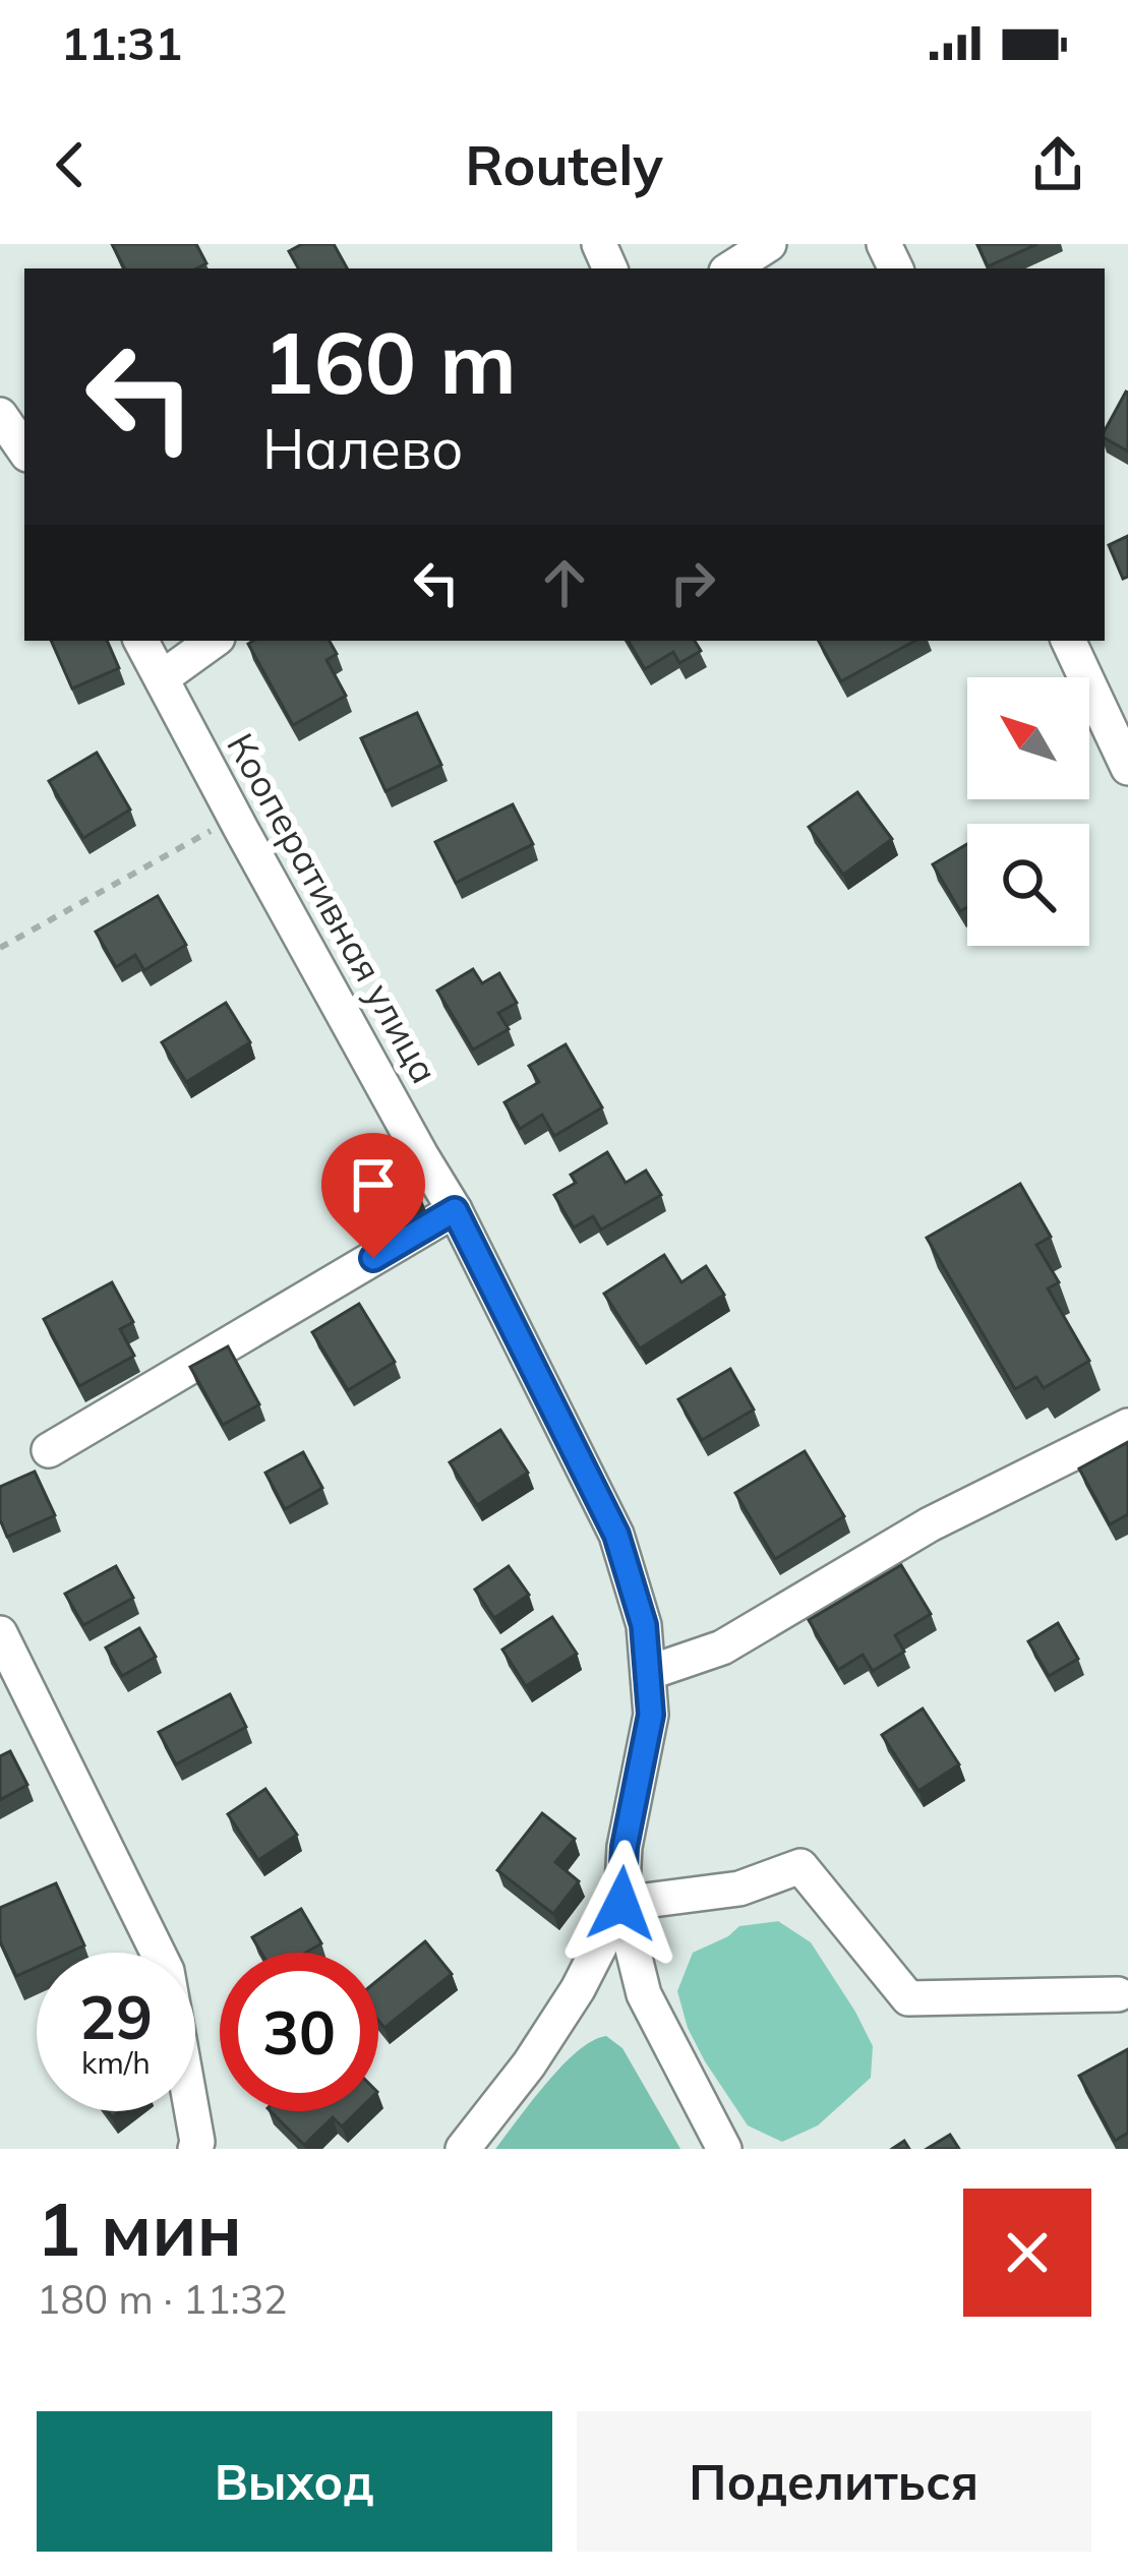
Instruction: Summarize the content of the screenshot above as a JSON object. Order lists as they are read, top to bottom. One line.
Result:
{"streets":{"street":["Кооперативная улица"]},"north":"top left","page":{"status":"11:31","header":"Routely","turn":["160 m","Налево"],"speed":"29 km/h","limit":"30","heading":["1 мин","180 m · 11:32"],"buttons":["Выход","Поделиться"]}}
